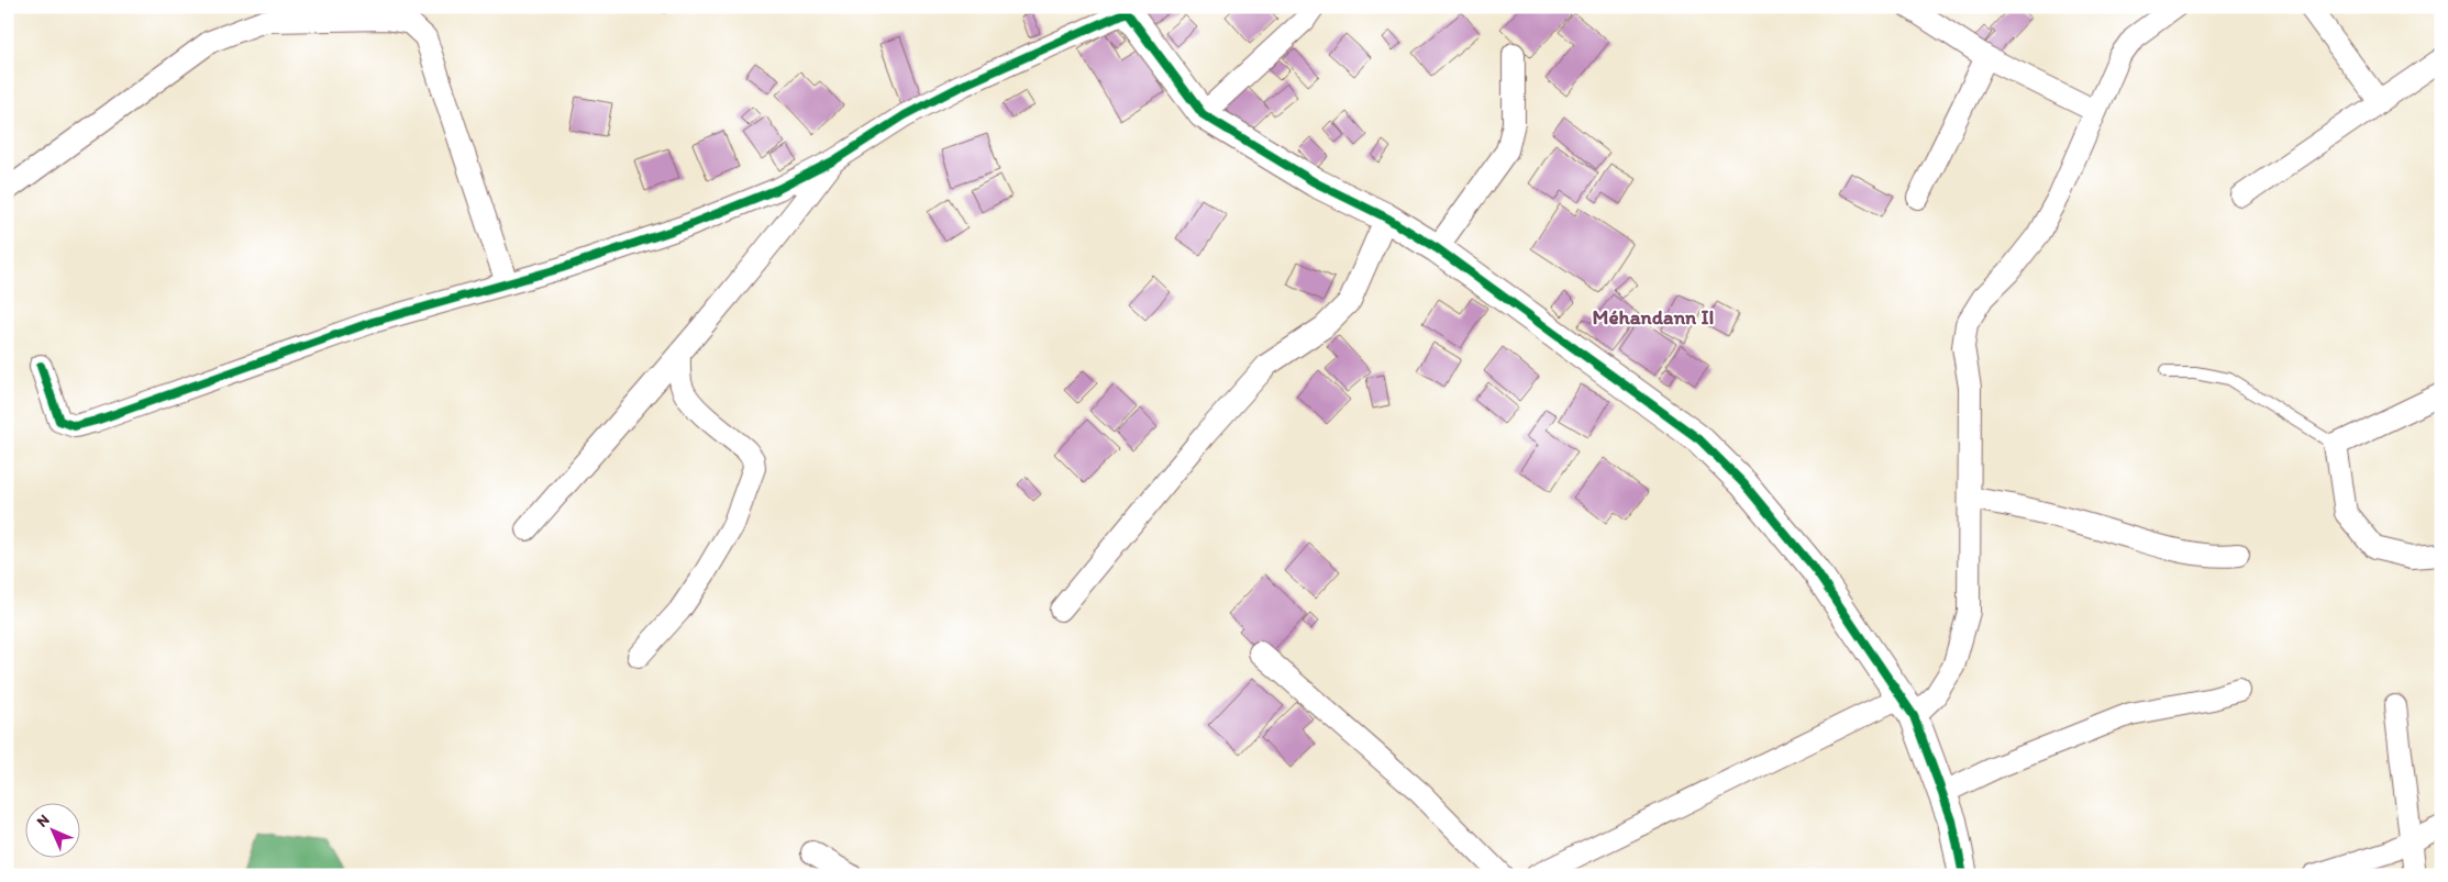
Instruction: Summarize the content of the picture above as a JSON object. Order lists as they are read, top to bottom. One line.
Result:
{"districts":["Méhandann II"],"north":"top left"}
